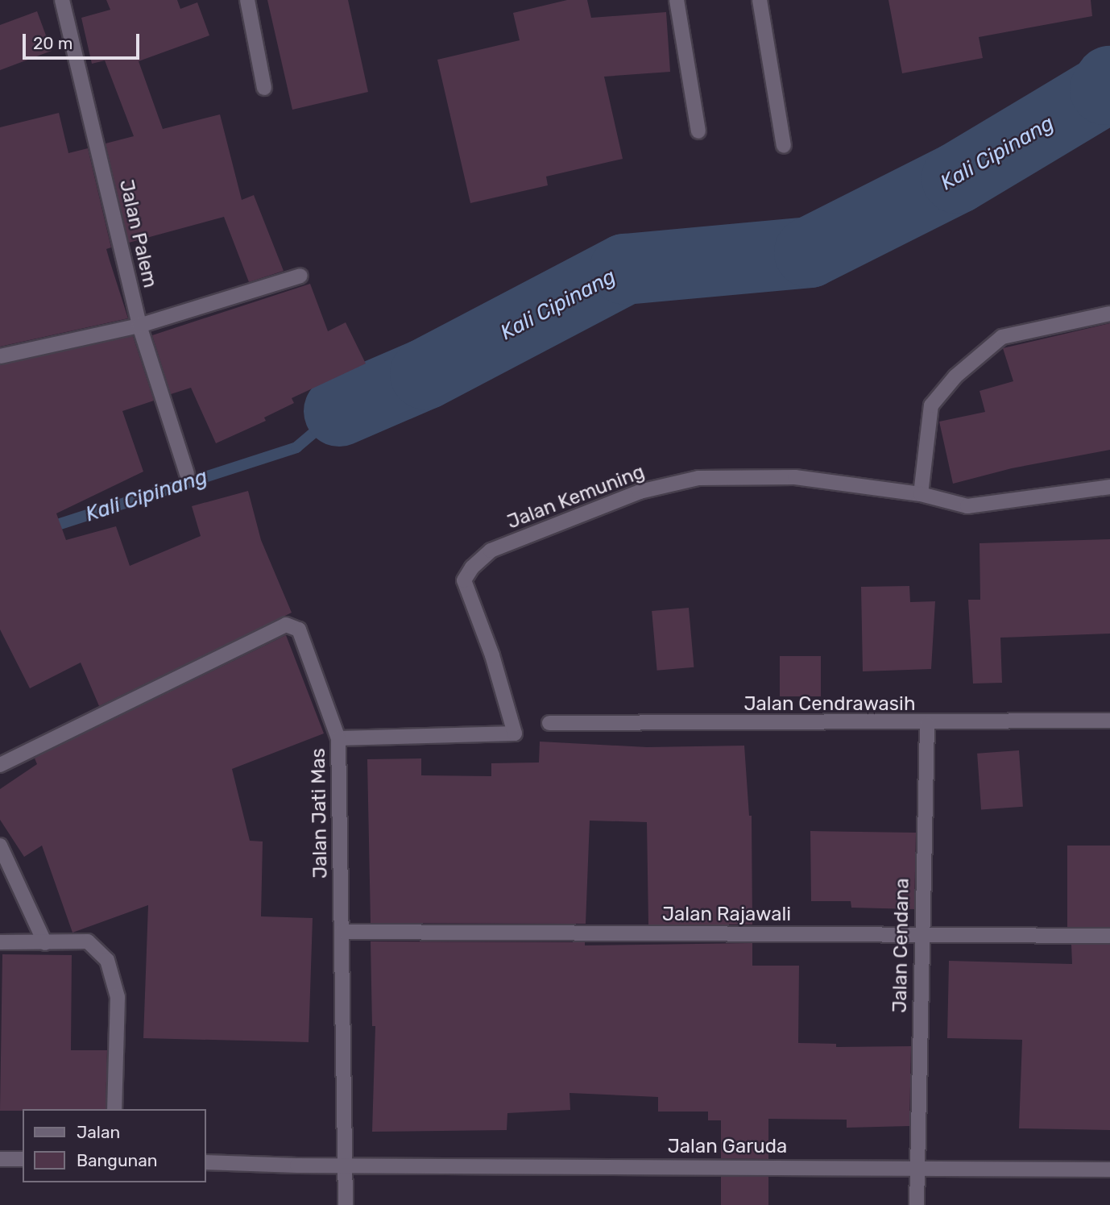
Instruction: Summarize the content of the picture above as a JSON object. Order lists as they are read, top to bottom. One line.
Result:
{"streets":{"street":["Jalan Palem","Jalan Kemuning","Jalan Cendrawasih","Jalan Jati Mas","Jalan Rajawali","Jalan Cendana","Jalan Garuda"]},"crossings":[["Jalan Kemuning","Jalan Jati Mas"],["Jalan Cendrawasih","Jalan Cendana"],["Jalan Jati Mas","Jalan Rajawali"],["Jalan Jati Mas","Jalan Garuda"],["Jalan Rajawali","Jalan Cendana"],["Jalan Cendana","Jalan Garuda"]],"water":["Kali Cipinang"],"legend":["Jalan","Bangunan"],"scale_bar":"20 m"}
